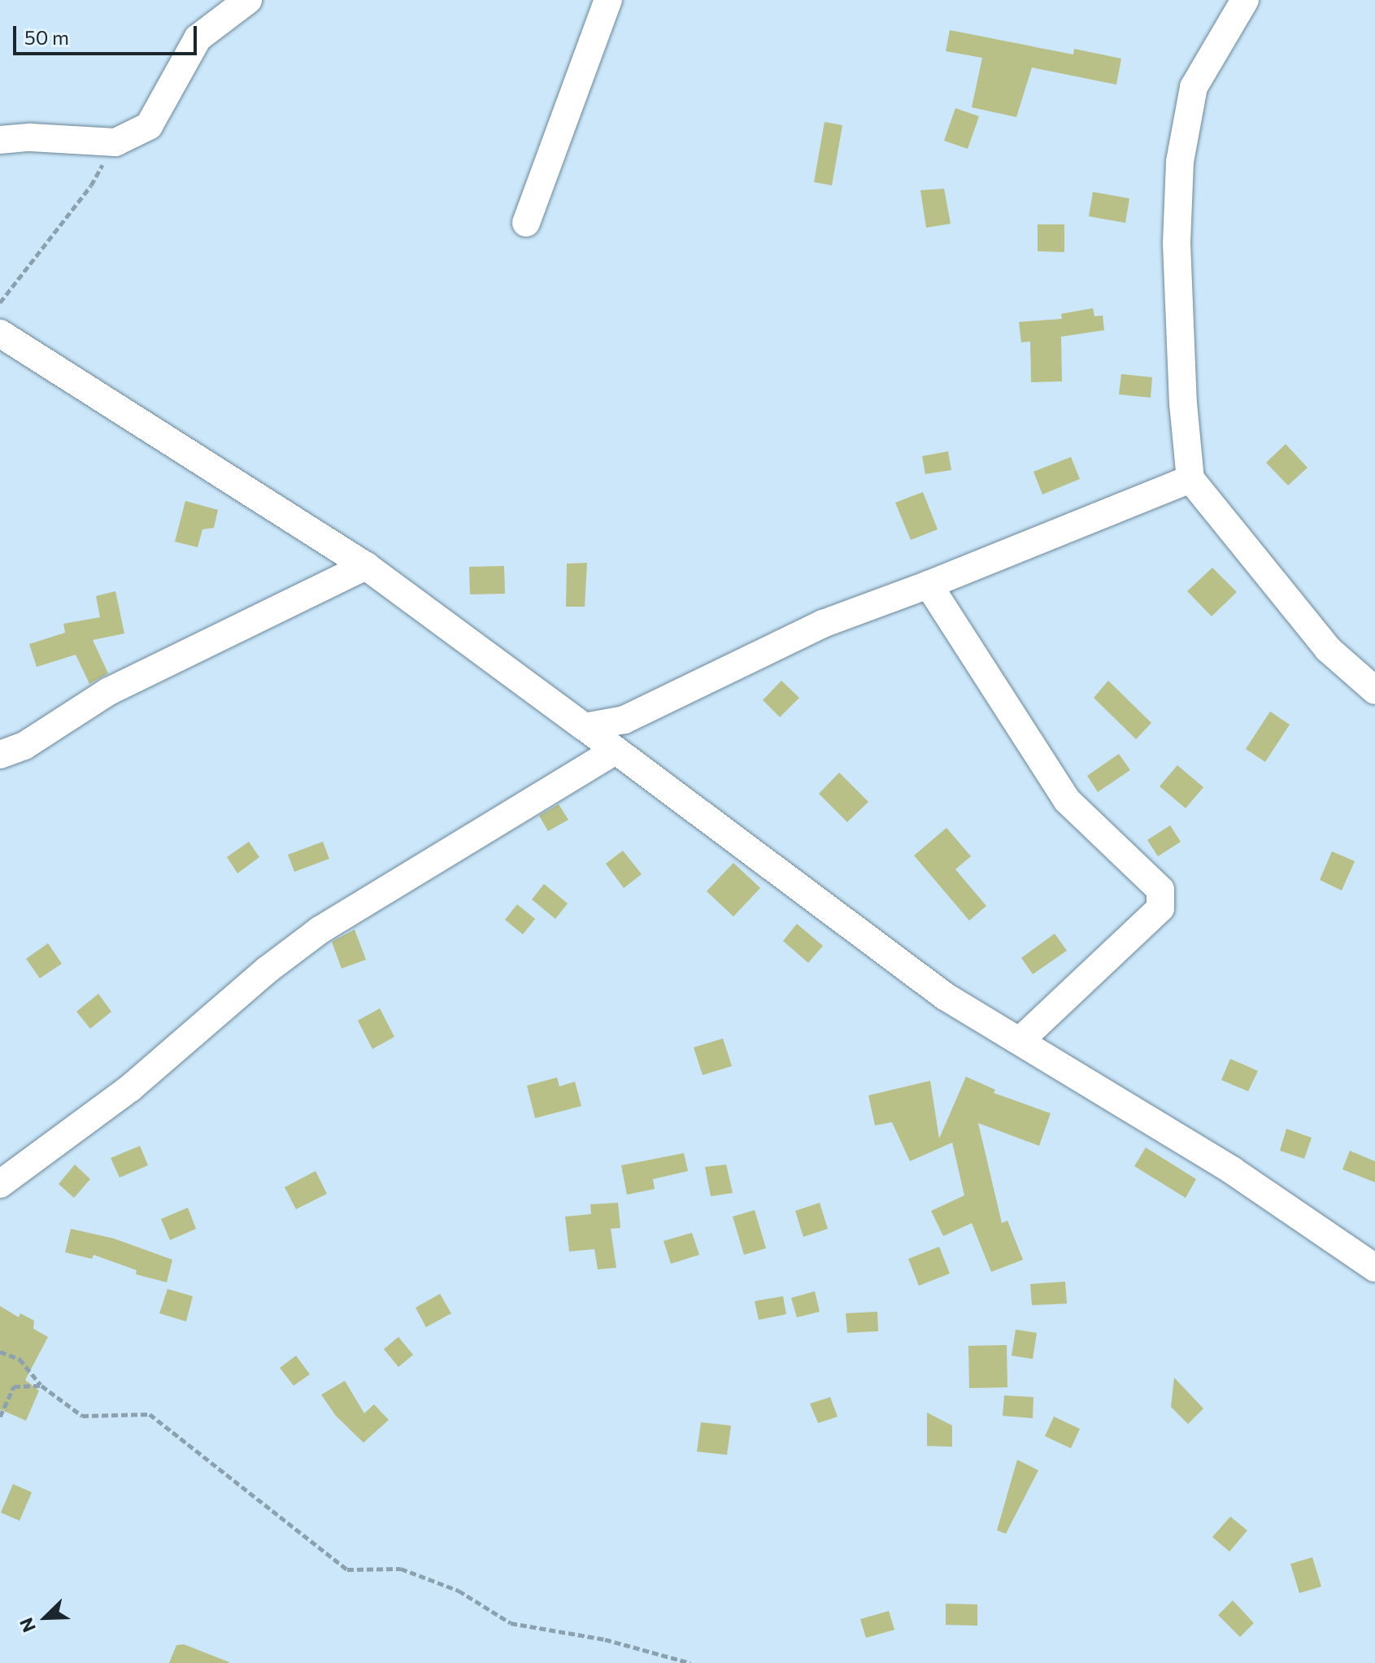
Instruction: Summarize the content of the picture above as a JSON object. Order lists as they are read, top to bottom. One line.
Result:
{"scale_bar":"50 m","north":"bottom left"}
